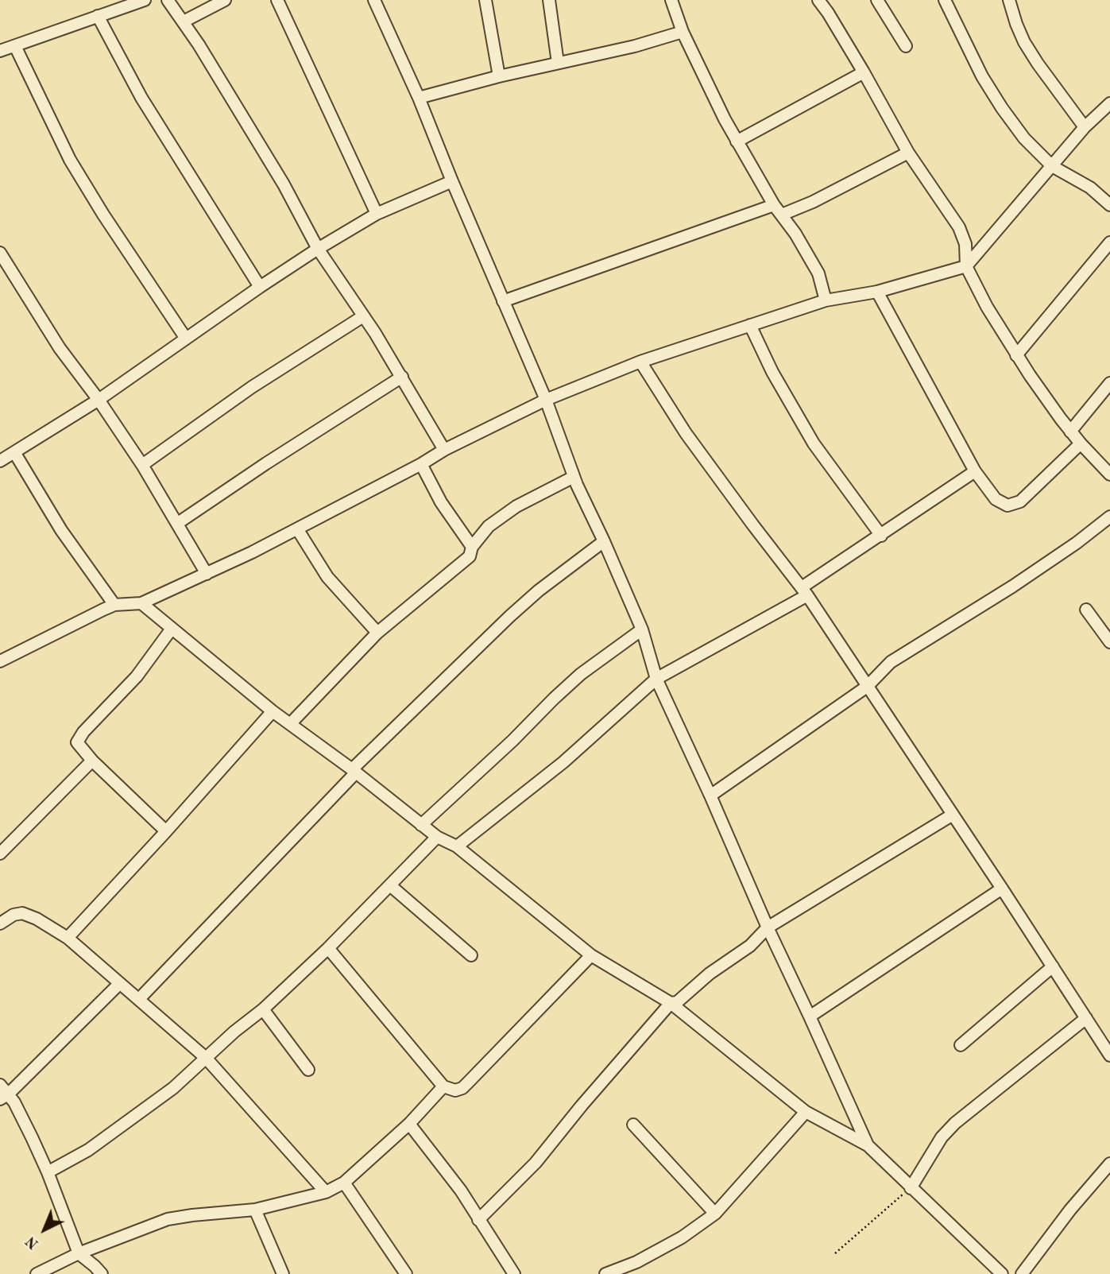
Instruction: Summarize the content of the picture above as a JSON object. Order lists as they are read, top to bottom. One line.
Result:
{"north":"bottom left"}
